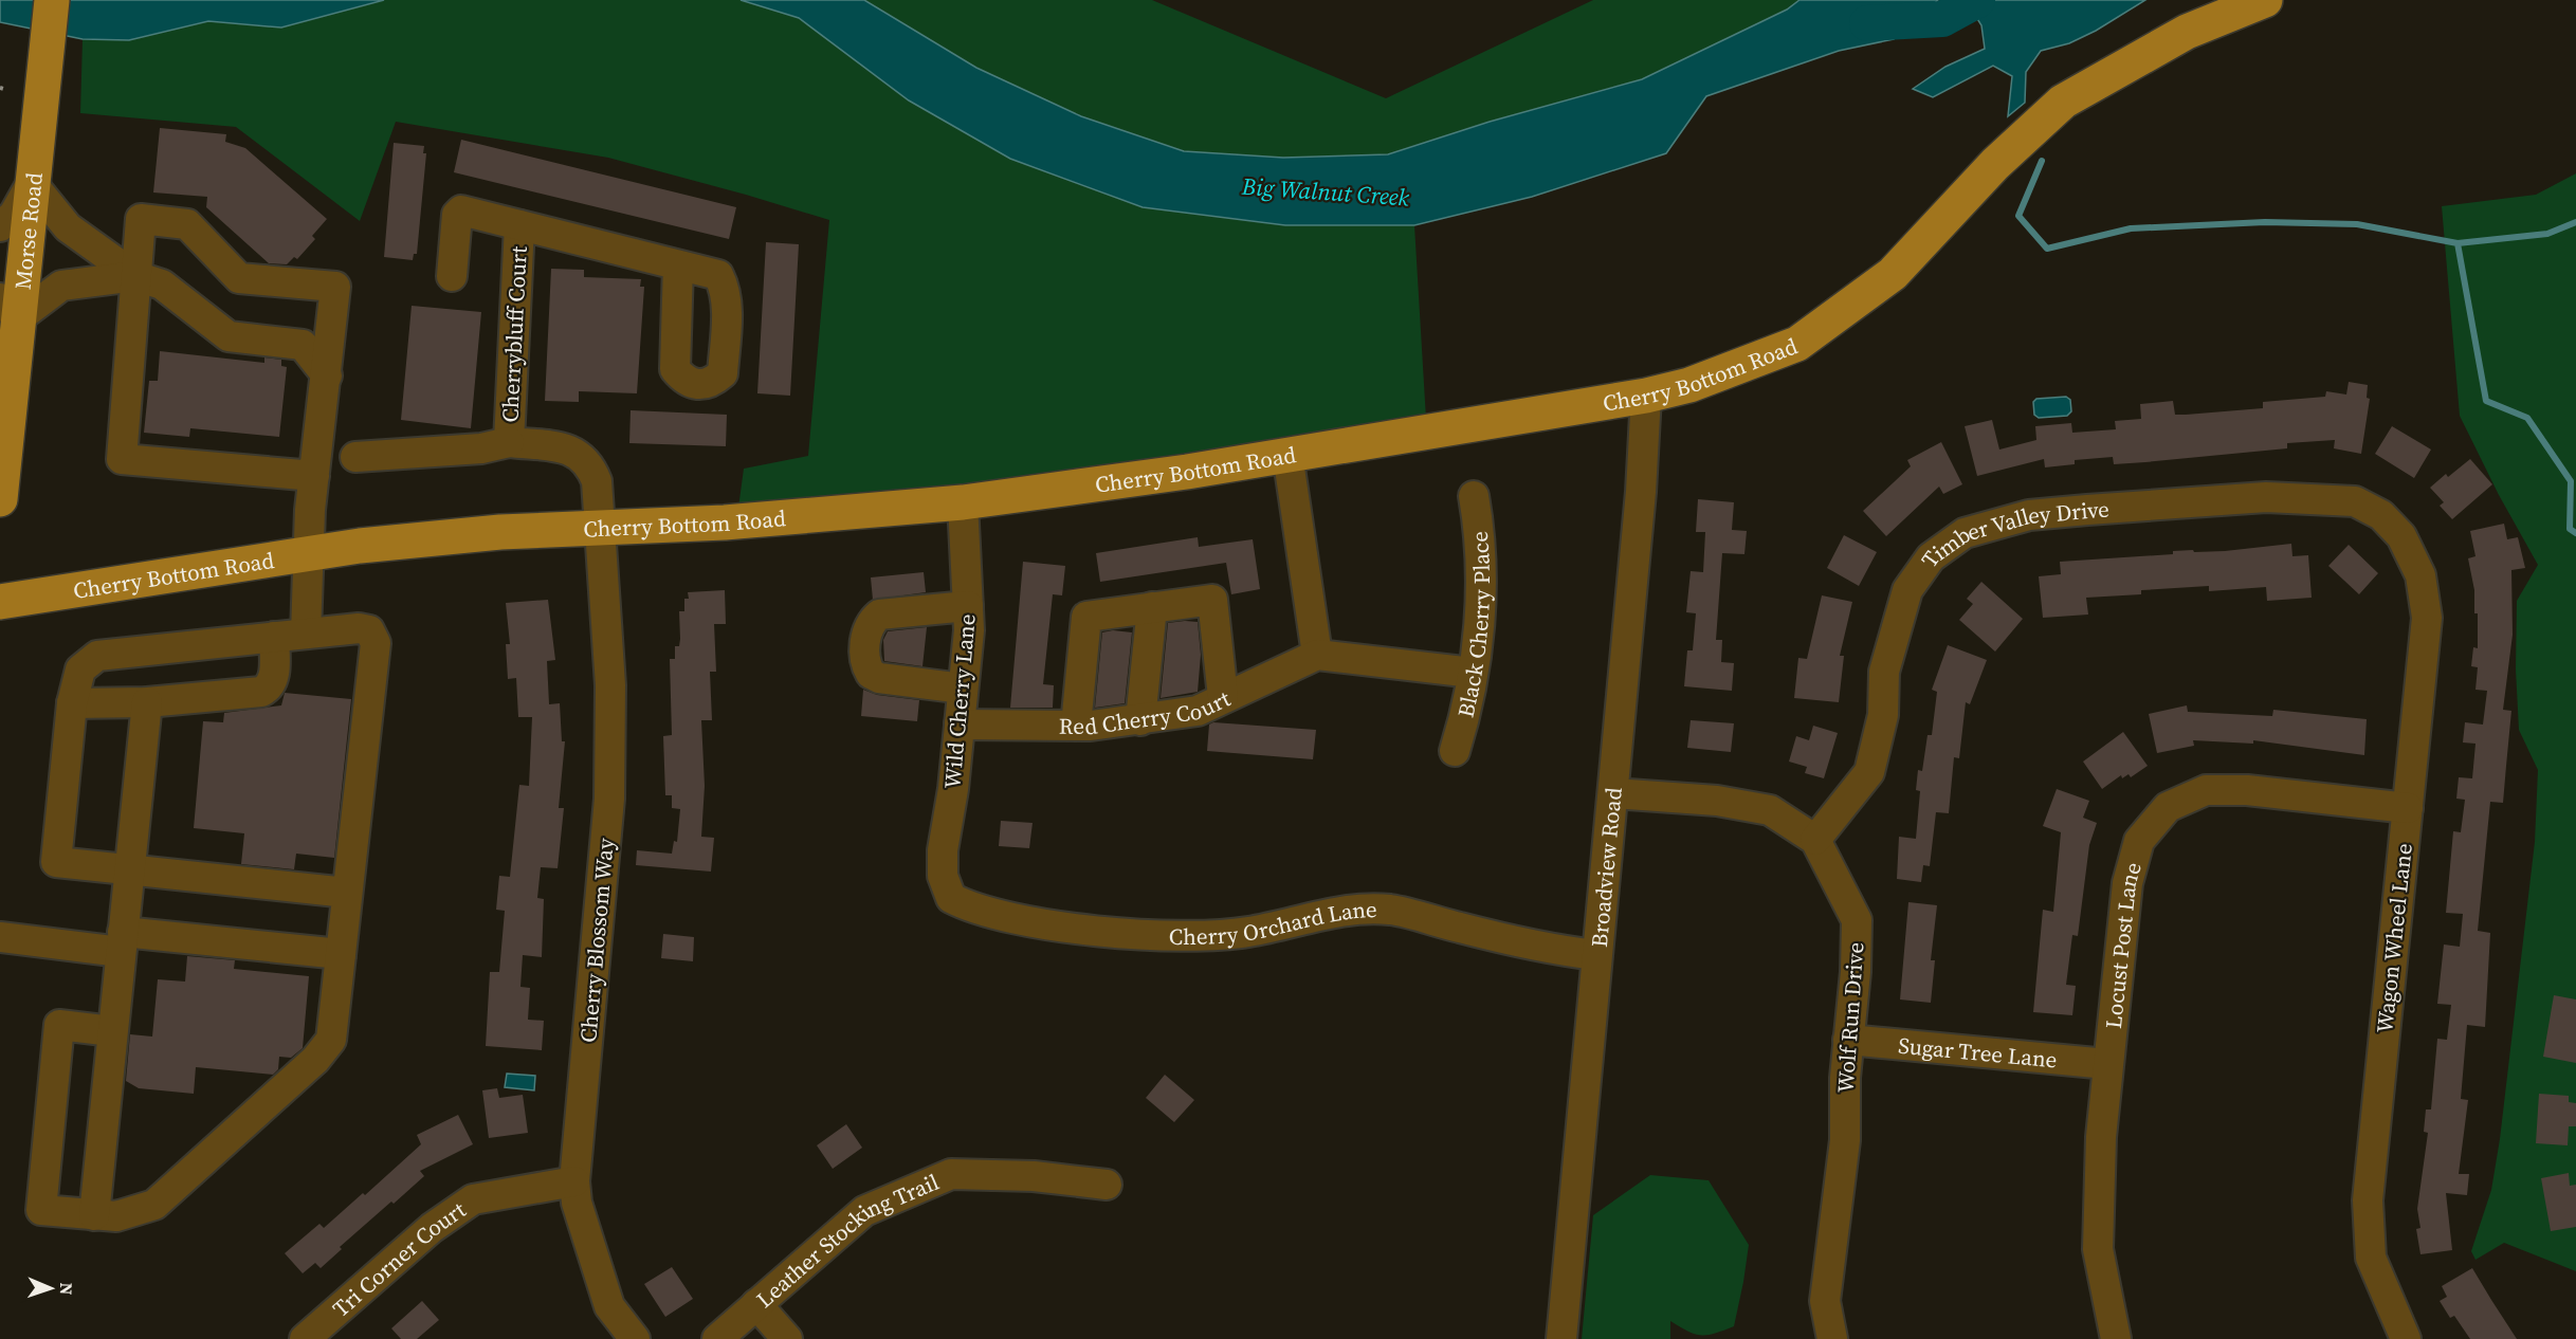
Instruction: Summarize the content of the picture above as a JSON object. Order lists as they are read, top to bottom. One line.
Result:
{"streets":{"main road":["Morse Road","Cherry Bottom Road"],"street":["Cherrybluff Court","Timber Valley Drive","Black Cherry Place","Wild Cherry Lane","Red Cherry Court","Broadview Road","Cherry Orchard Lane","Wagon Wheel Lane","Cherry Blossom Way","Locust Post Lane","Wolf Run Drive","Sugar Tree Lane","Leather Stocking Trail","Tri Corner Court"]},"crossings":[["Cherrybluff Court","Cherry Bottom Road"],["Cherrybluff Court","Cherry Blossom Way"],["Cherry Bottom Road","Wild Cherry Lane"],["Cherry Bottom Road","Broadview Road"],["Cherry Bottom Road","Cherry Blossom Way"],["Timber Valley Drive","Wagon Wheel Lane"],["Timber Valley Drive","Wolf Run Drive"],["Wild Cherry Lane","Red Cherry Court"],["Wild Cherry Lane","Cherry Orchard Lane"],["Broadview Road","Cherry Orchard Lane"],["Broadview Road","Wolf Run Drive"],["Wagon Wheel Lane","Locust Post Lane"],["Cherry Blossom Way","Tri Corner Court"],["Locust Post Lane","Sugar Tree Lane"],["Wolf Run Drive","Sugar Tree Lane"]],"water":["Big Walnut Creek"],"north":"right"}
